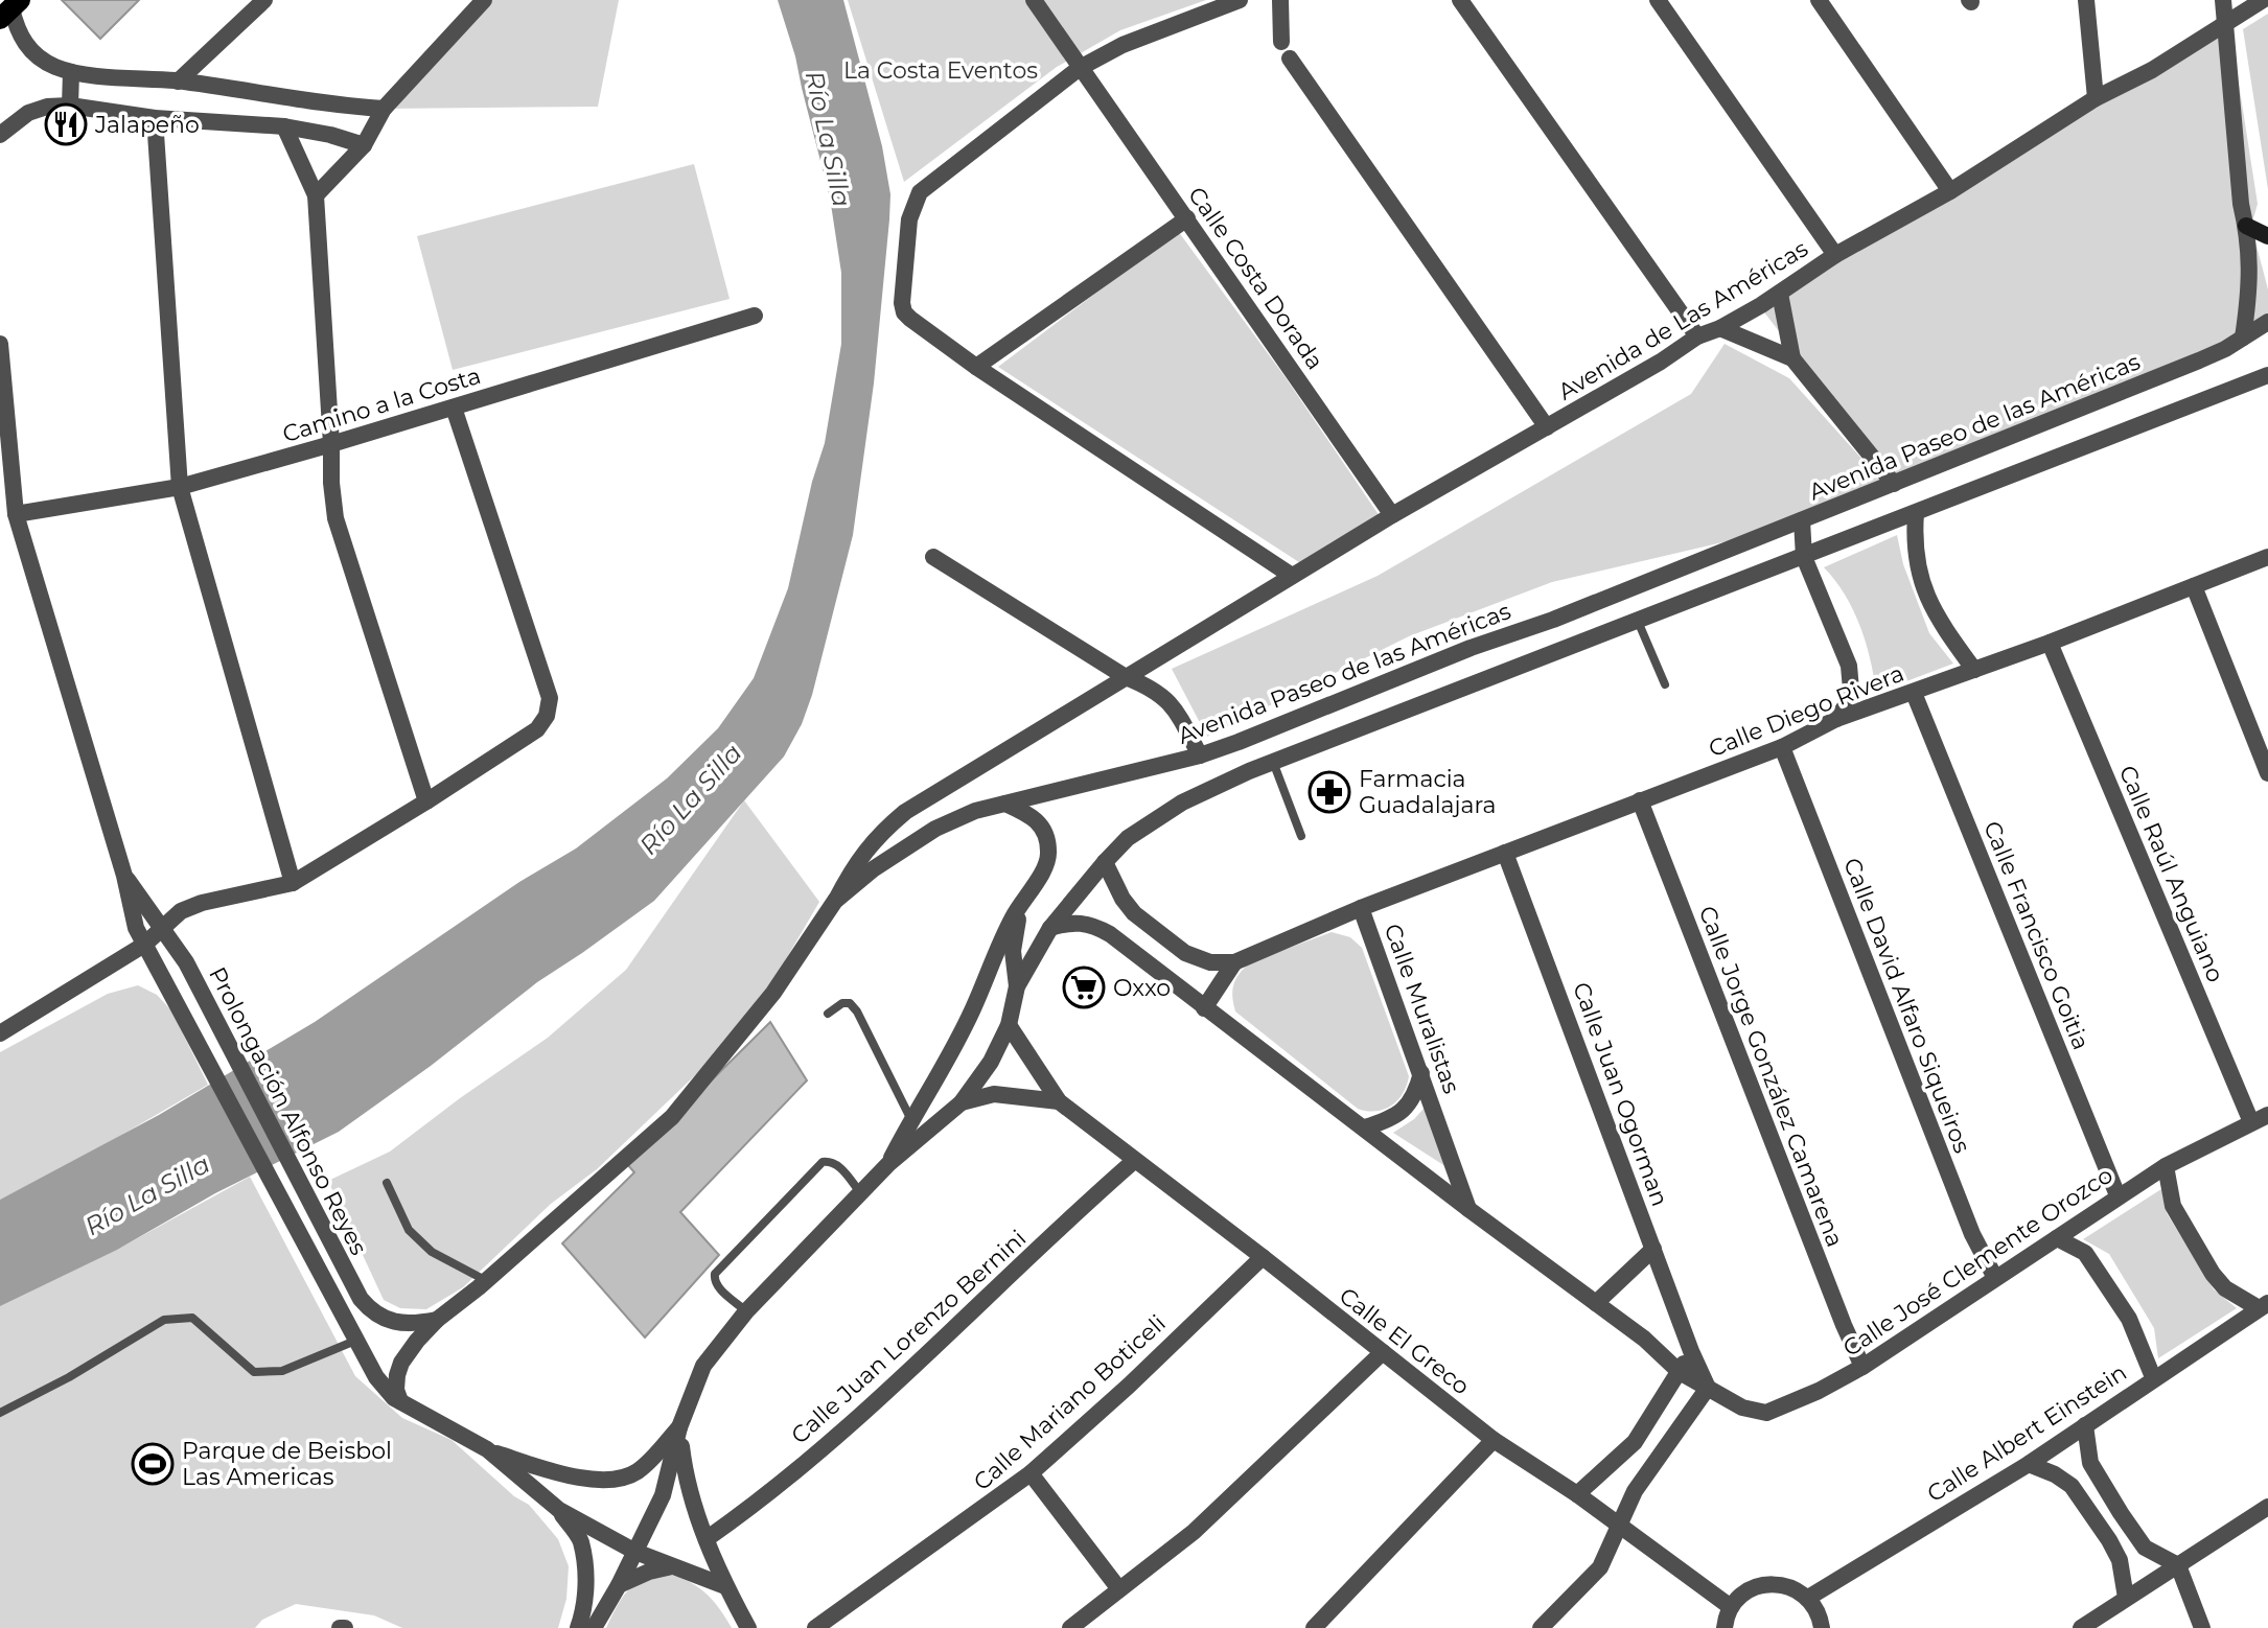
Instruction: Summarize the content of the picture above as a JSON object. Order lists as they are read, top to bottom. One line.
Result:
{"streets":{"street":["Calle Costa Dorada","Avenida de Las Américas","Camino a la Costa","Avenida Paseo de las Américas","Calle Diego Rivera","Calle Raúl Anguiano","Calle Francisco Goitia","Calle David Alfaro Siqueiros","Calle Muralistas","Calle Jorge González Camarena","Calle Juan Ogorman","Prolongación Alfonso Reyes","Calle José Clemente Orozco","Calle Juan Lorenzo Bernini","Calle El Greco","Calle Mariano Boticeli","Calle Albert Einstein"]},"crossings":[["Calle Costa Dorada","Avenida de Las Américas"],["Camino a la Costa","Prolongación Alfonso Reyes"],["Avenida Paseo de las Américas","Prolongación Alfonso Reyes"],["Calle Diego Rivera","Calle Raúl Anguiano"],["Calle Diego Rivera","Calle Francisco Goitia"],["Calle Diego Rivera","Calle David Alfaro Siqueiros"],["Calle Diego Rivera","Calle Muralistas"],["Calle Diego Rivera","Calle Jorge González Camarena"],["Calle Diego Rivera","Calle Juan Ogorman"],["Calle Raúl Anguiano","Calle José Clemente Orozco"],["Calle Francisco Goitia","Calle José Clemente Orozco"],["Calle David Alfaro Siqueiros","Calle José Clemente Orozco"],["Calle Jorge González Camarena","Calle José Clemente Orozco"],["Calle Juan Ogorman","Calle José Clemente Orozco"],["Calle Juan Lorenzo Bernini","Calle El Greco"],["Calle El Greco","Calle Mariano Boticeli"]],"water":["Río La Silla"],"parks":["La Costa Eventos"],"places":{"restaurant":["Jalapeño"],"pharmacy":["Farmacia Guadalajara"],"supermarket":["Oxxo"],"sports":["Parque de Beisbol Las Americas"]}}
